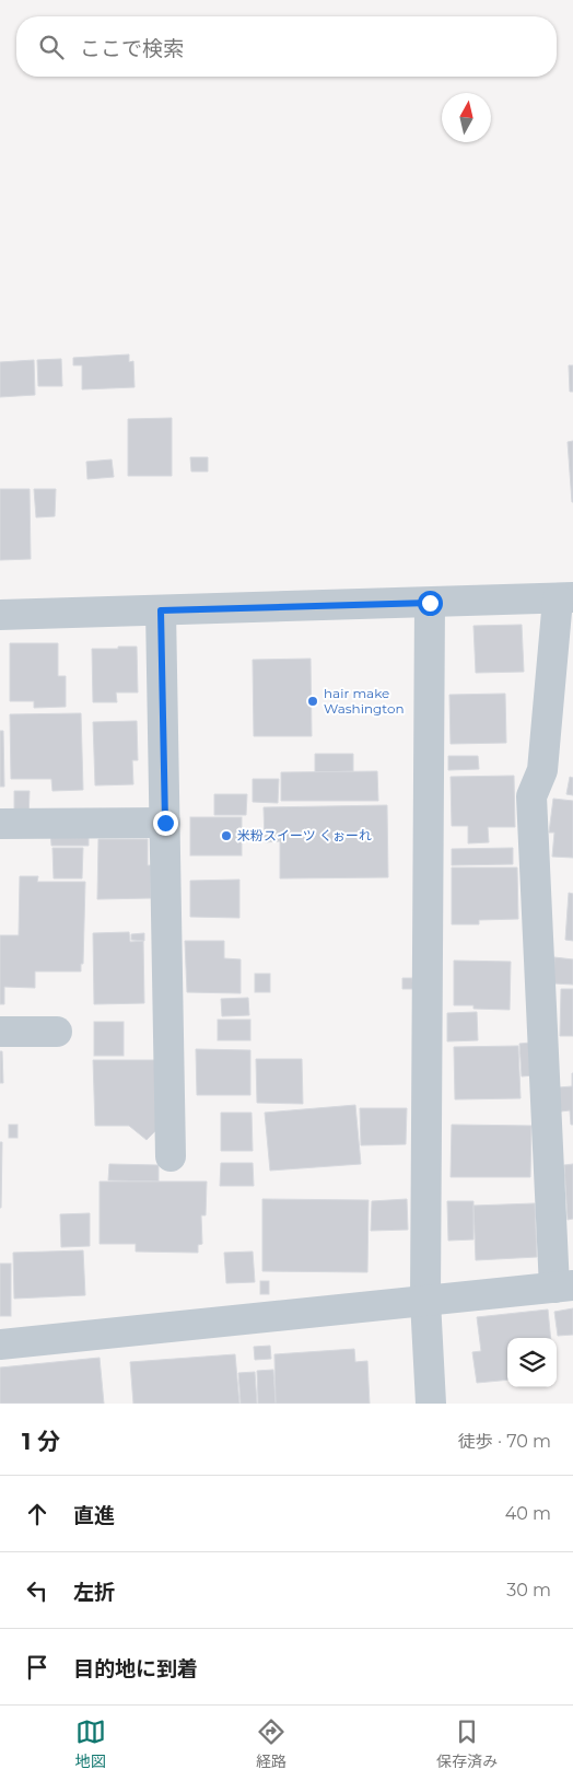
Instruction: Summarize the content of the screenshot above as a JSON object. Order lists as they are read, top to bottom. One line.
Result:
{"places":["hair make Washington","米粉スイーツ くぉーれ"],"north":"top","page":{"search":"ここで検索","heading":["1 分","徒歩 · 70 m"],"list":[["直進","40 m"],["左折","30 m"],"目的地に到着"],"nav":["地図","経路","保存済み"]}}
